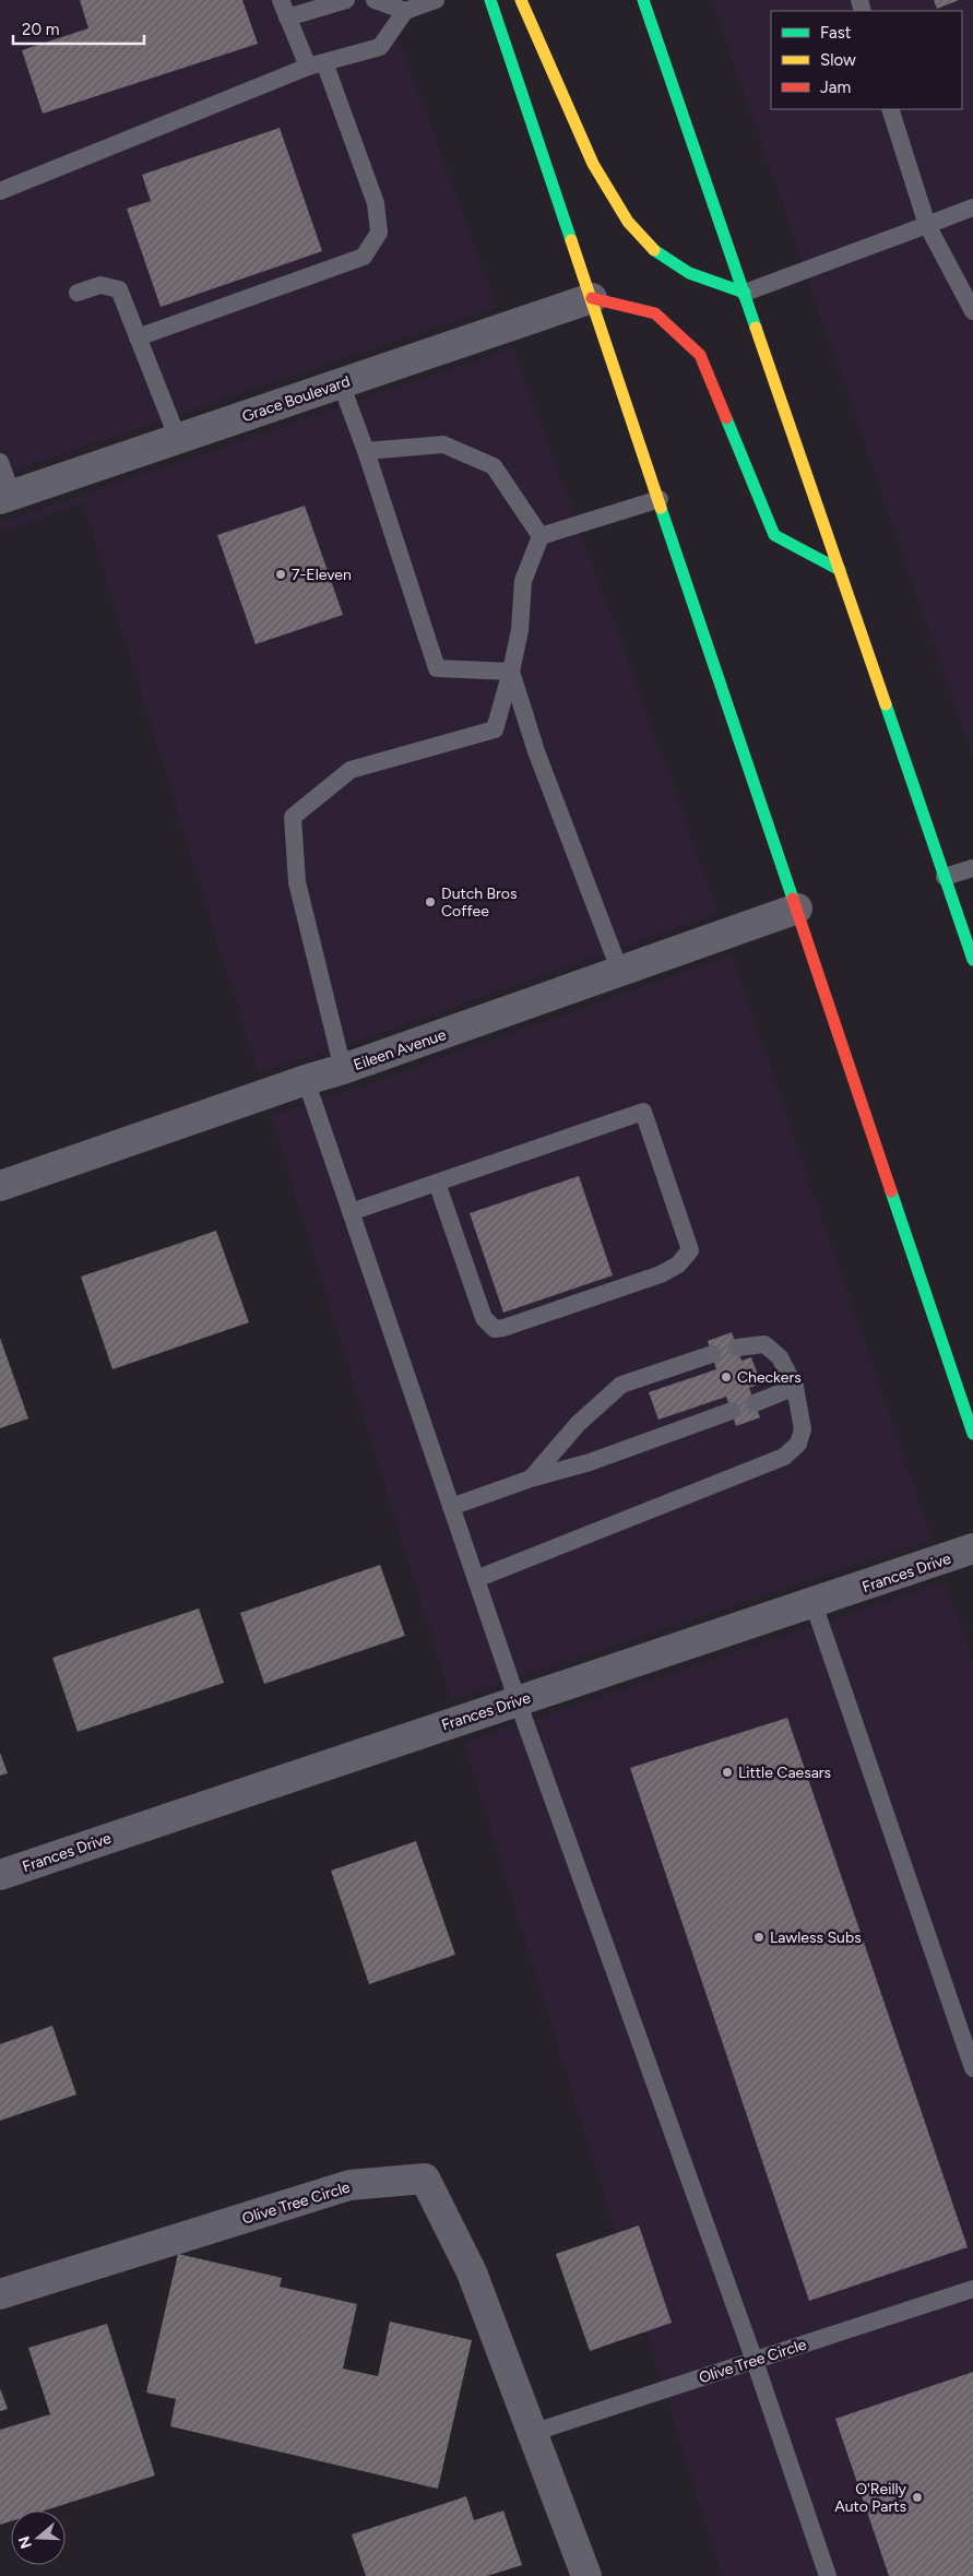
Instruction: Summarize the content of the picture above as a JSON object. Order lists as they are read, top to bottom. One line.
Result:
{"streets":{"street":["Grace Boulevard","Eileen Avenue","Frances Drive","Olive Tree Circle"]},"places":["7-Eleven","Dutch Bros Coffee","Checkers","Little Caesars","Lawless Subs","O'Reilly Auto Parts"],"legend":["Fast","Slow","Jam"],"scale_bar":"20 m","north":"left"}
